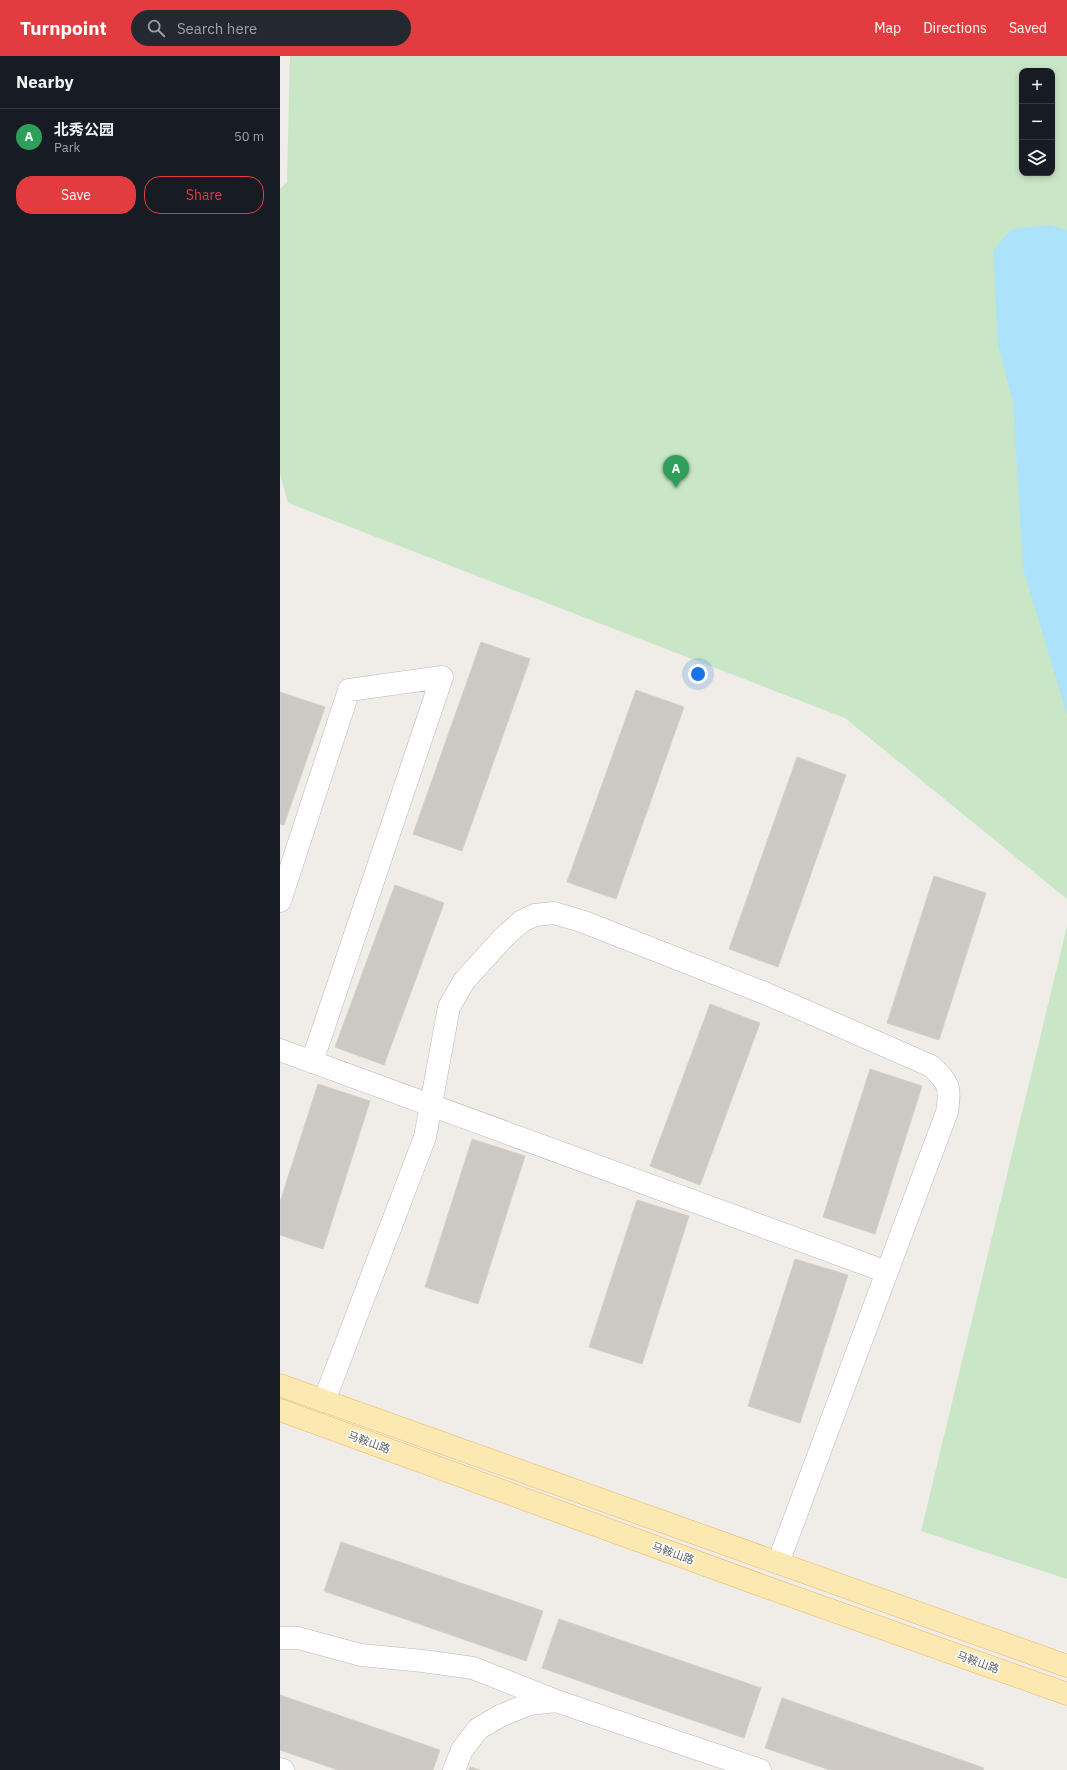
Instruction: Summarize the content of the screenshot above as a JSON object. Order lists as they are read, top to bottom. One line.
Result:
{"streets":{"main road":["马鞍山路"]},"page":{"header":"Turnpoint","search":"Search here","nav":["Map","Directions","Saved"],"heading":"Nearby","map_buttons":["+","−"],"list":[{"mark":"A","name":"北秀公园","note":"Park","value":"50 m"}],"buttons":["Save","Share"],"pins":"A"}}
